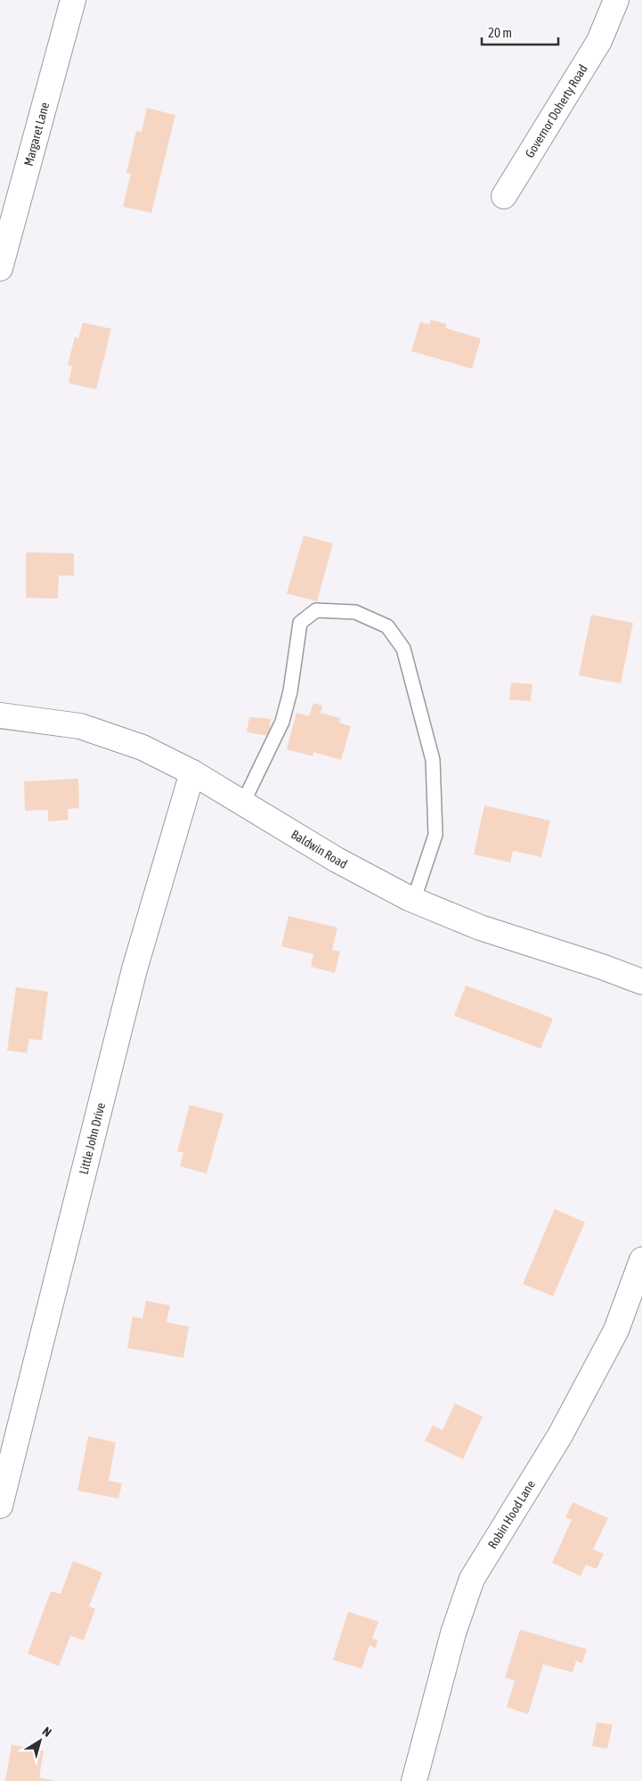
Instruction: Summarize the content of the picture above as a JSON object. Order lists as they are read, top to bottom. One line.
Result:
{"streets":{"street":["Governor Doherty Road","Margaret Lane","Baldwin Road","Little John Drive","Robin Hood Lane"]},"crossings":[["Baldwin Road","Little John Drive"]],"scale_bar":"20 m","north":"top right"}
